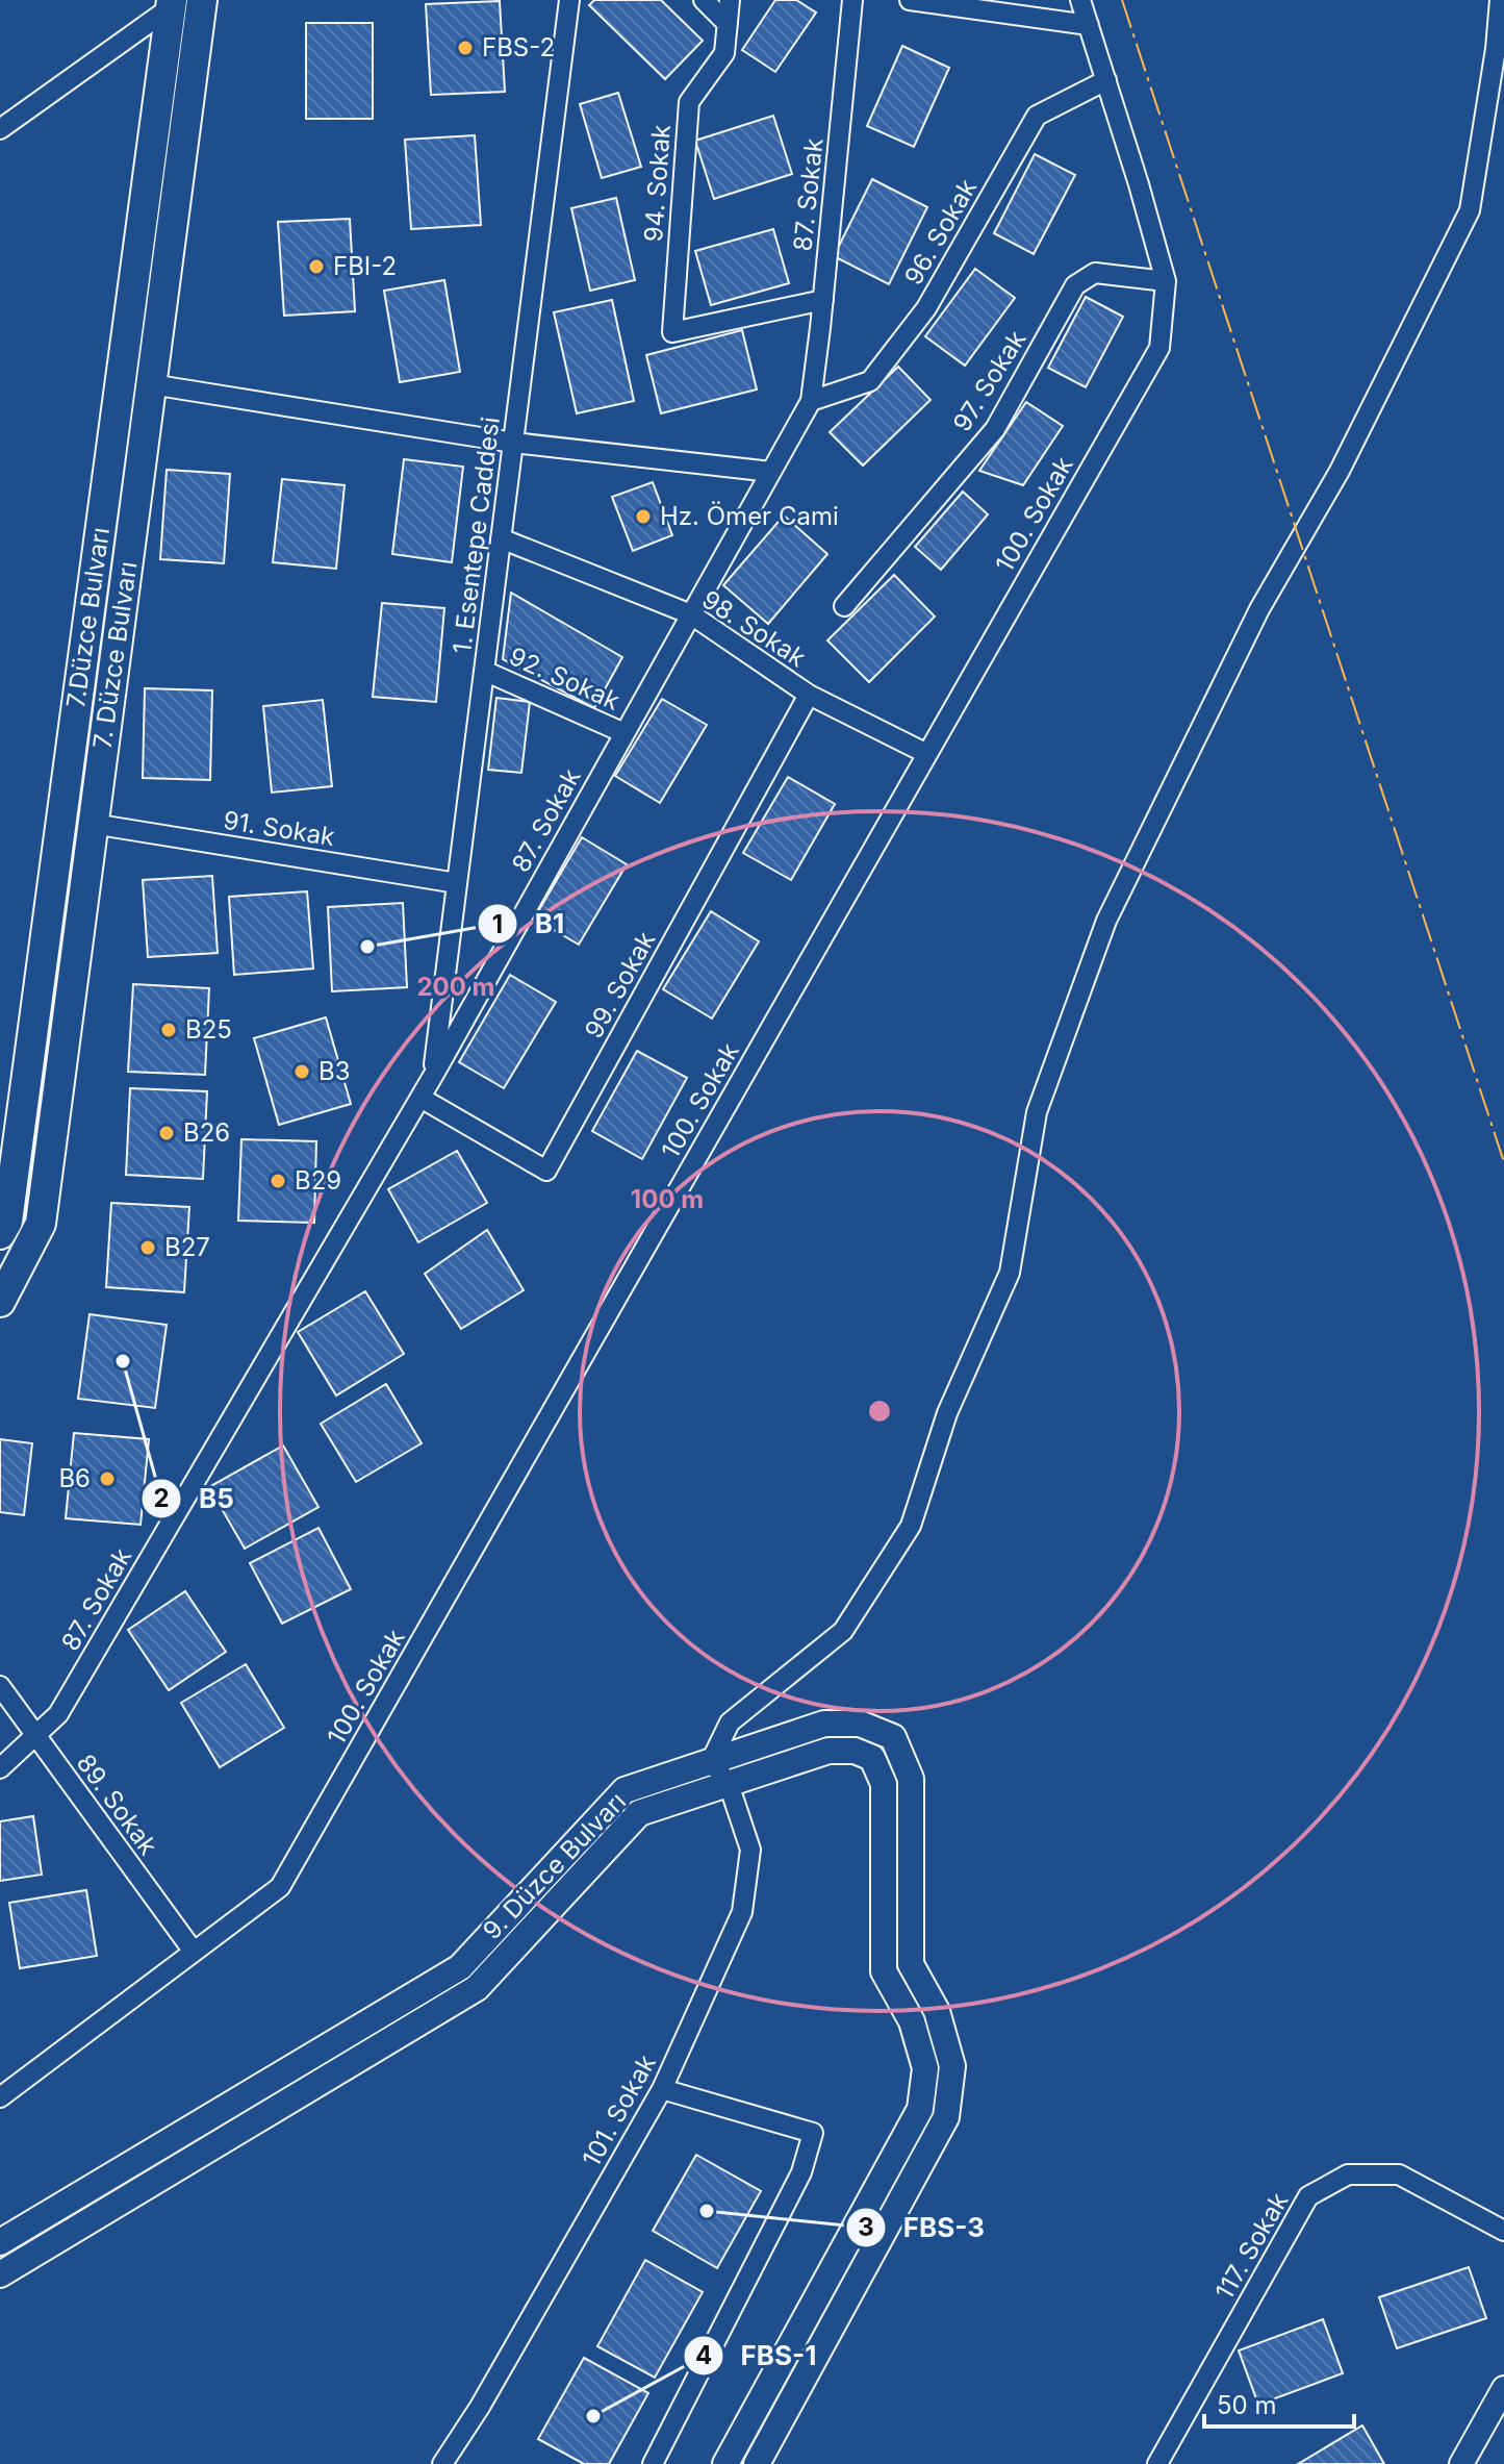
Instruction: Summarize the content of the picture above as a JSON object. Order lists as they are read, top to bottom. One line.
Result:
{"streets":{"main road":["7.Düzce Bulvarı","7. Düzce Bulvarı","9. Düzce Bulvarı"],"street":["94. Sokak","87. Sokak","96. Sokak","97. Sokak","100. Sokak","1. Esentepe Caddesi","98. Sokak","92. Sokak","91. Sokak","99. Sokak","89. Sokak","101. Sokak","117. Sokak"]},"crossings":[["94. Sokak","87. Sokak"],["87. Sokak","96. Sokak"],["87. Sokak","1. Esentepe Caddesi"],["87. Sokak","98. Sokak"],["87. Sokak","92. Sokak"],["87. Sokak","99. Sokak"],["87. Sokak","89. Sokak"],["96. Sokak","100. Sokak"],["97. Sokak","100. Sokak"],["100. Sokak","98. Sokak"],["100. Sokak","89. Sokak"],["1. Esentepe Caddesi","98. Sokak"],["1. Esentepe Caddesi","92. Sokak"],["1. Esentepe Caddesi","91. Sokak"],["98. Sokak","99. Sokak"],["7. Düzce Bulvarı","91. Sokak"],["9. Düzce Bulvarı","101. Sokak"]],"places":["FBS-2","FBI-2","Hz. Ömer Cami","B1","B25","B3","B26","B29","B27","B5","B6","FBS-3","FBS-1"],"scale_bar":"50 m","rings":["200 m","100 m"]}
